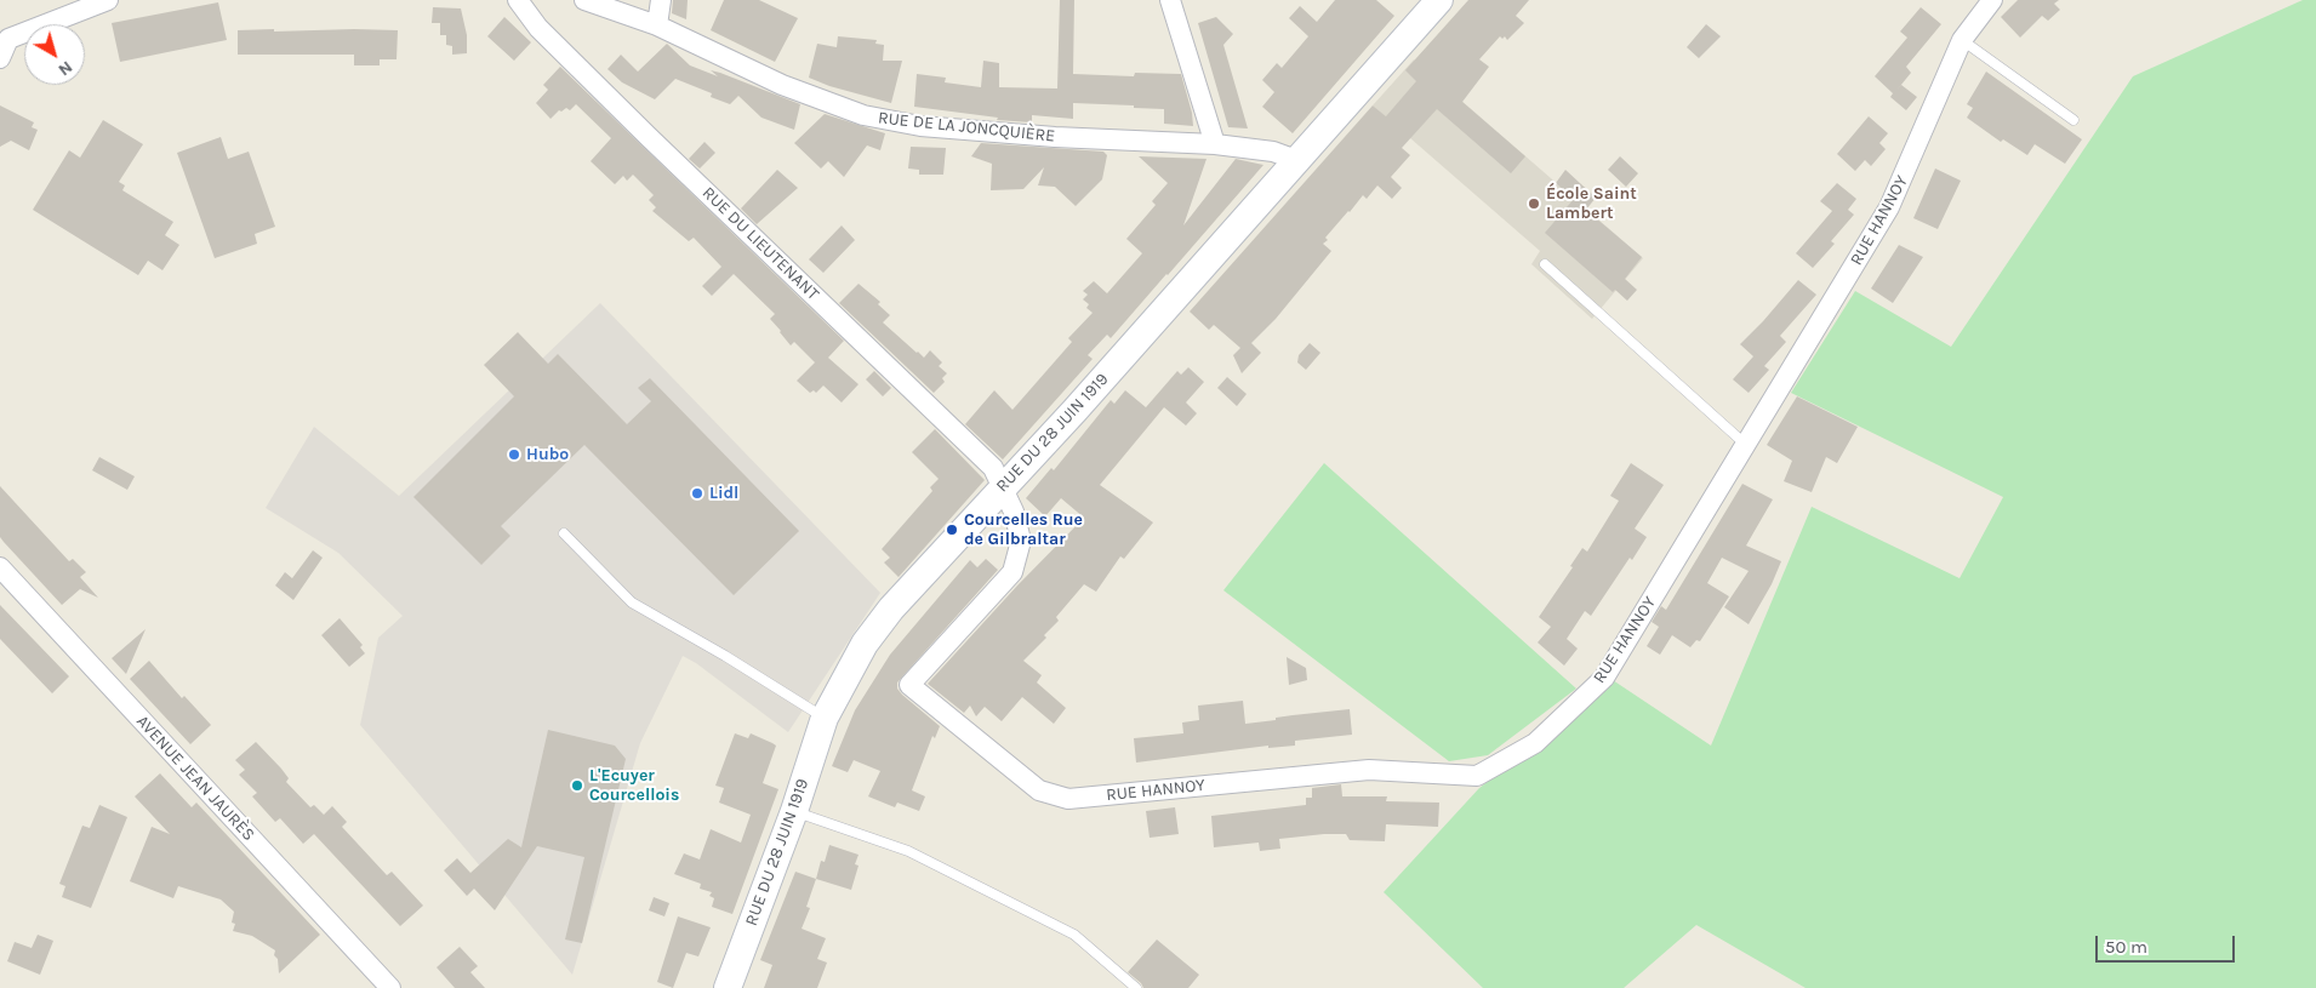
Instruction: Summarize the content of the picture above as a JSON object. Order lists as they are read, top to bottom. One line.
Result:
{"streets":{"main road":["RUE DU 28 JUIN 1919"],"street":["RUE DE LA JONCQUIÈRE","RUE HANNOY","RUE DU LIEUTENANT","AVENUE JEAN JAURÈS"]},"crossings":[["RUE DE LA JONCQUIÈRE","RUE DU 28 JUIN 1919"],["RUE HANNOY","RUE DU LIEUTENANT"],["RUE DU LIEUTENANT","RUE DU 28 JUIN 1919"]],"places":["École Saint Lambert","Hubo","Lidl","Courcelles Rue de Gilbraltar","L'Ecuyer Courcellois"],"scale_bar":"50 m","north":"bottom right"}
